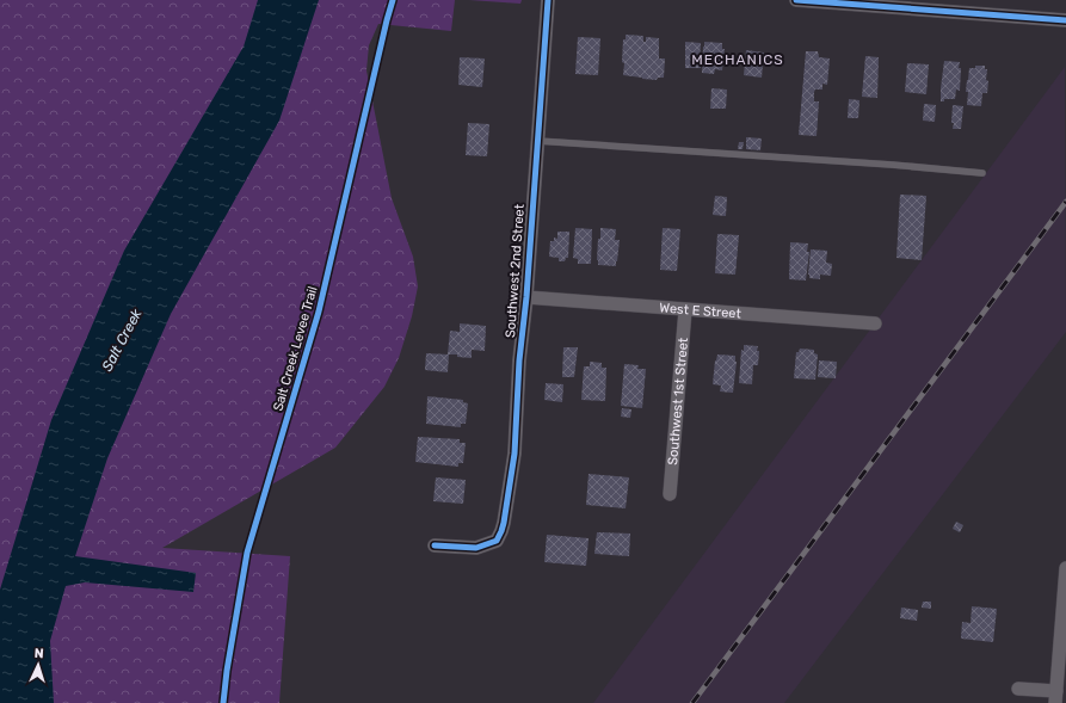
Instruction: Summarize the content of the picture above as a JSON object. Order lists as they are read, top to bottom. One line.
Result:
{"streets":{"street":["Southwest 2nd Street","West E Street","Southwest 1st Street"],"cycle path":["Salt Creek Levee Trail"]},"crossings":[["Southwest 2nd Street","West E Street"],["West E Street","Southwest 1st Street"]],"districts":["MECHANICS"],"water":["Salt Creek"],"north":"top"}
